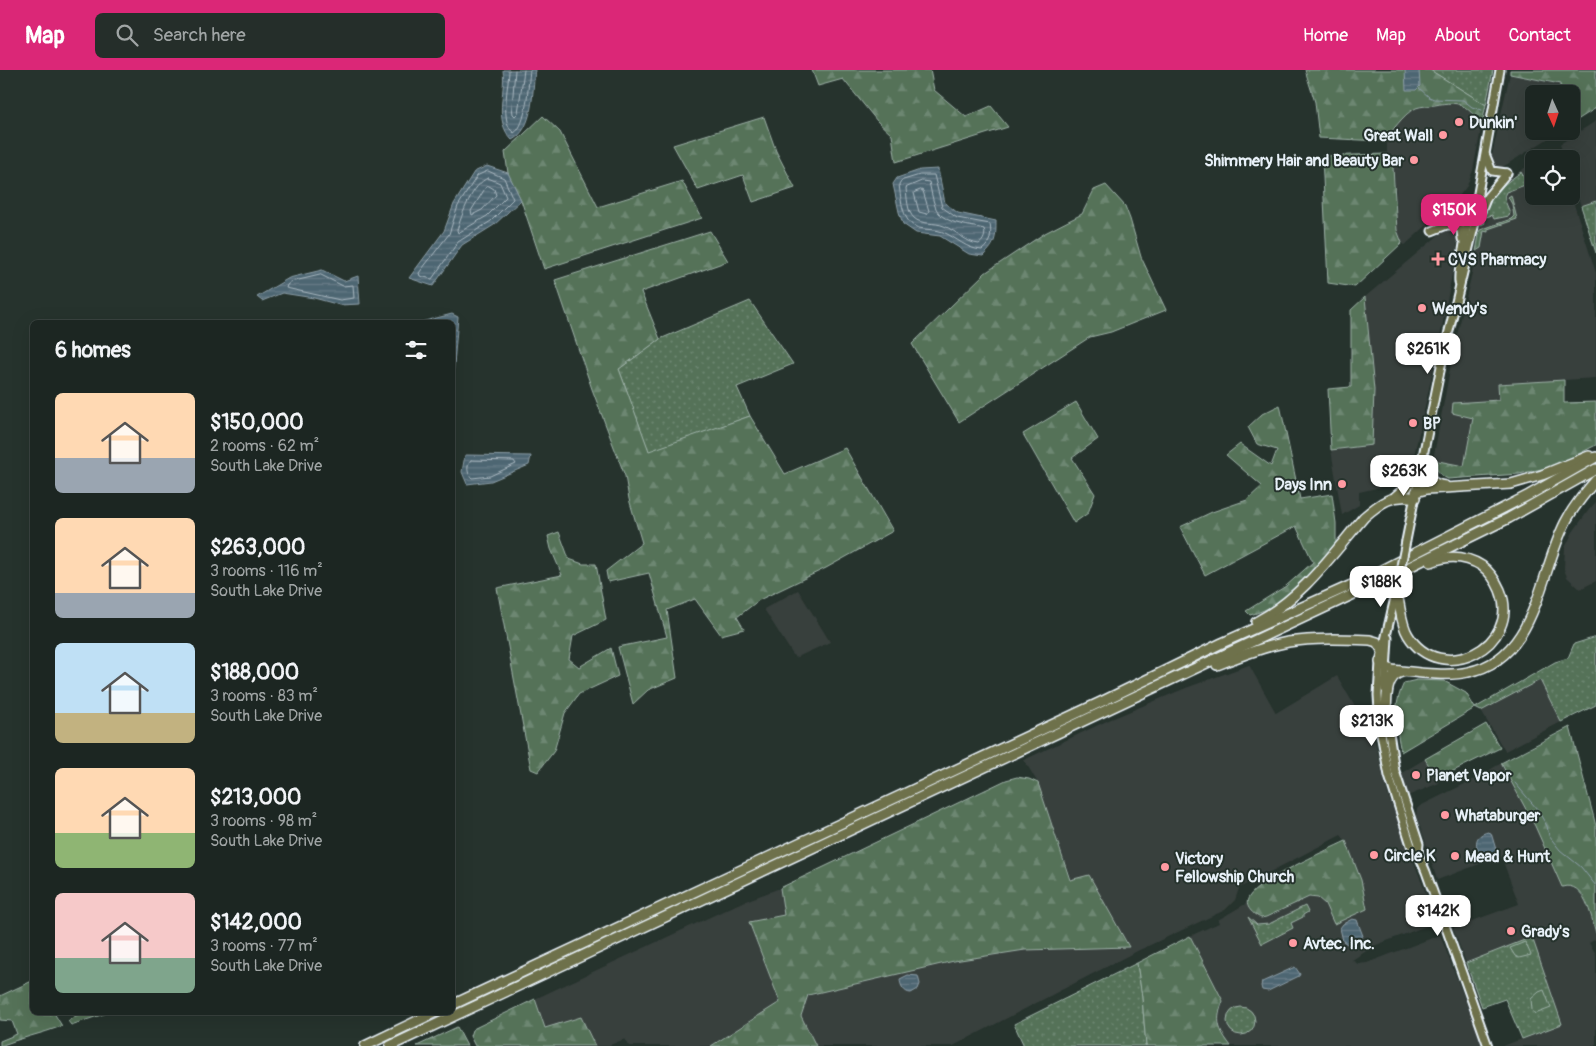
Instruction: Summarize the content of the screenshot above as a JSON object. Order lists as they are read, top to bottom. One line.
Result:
{"places":{"other":["Dunkin'","Great Wall","Shimmery Hair and Beauty Bar","Wendy's","BP","Days Inn","Planet Vapor","Whataburger","Circle K","Mead & Hunt","Victory Fellowship Church","Grady's","Avtec, Inc."],"health":["CVS Pharmacy"]},"north":"bottom","page":{"header":"Map","search":"Search here","nav":["Home","Map","About","Contact"],"price":["$150K","$261K","$263K","$188K","$213K","$142K"],"heading":"6 homes","list":[{"name":"$150,000","note":"2 rooms · 62 m² · South Lake Drive"},{"name":"$263,000","note":"3 rooms · 116 m² · South Lake Drive"},{"name":"$188,000","note":"3 rooms · 83 m² · South Lake Drive"},{"name":"$213,000","note":"3 rooms · 98 m² · South Lake Drive"},{"name":"$142,000","note":"3 rooms · 77 m² · South Lake Drive"}]}}
